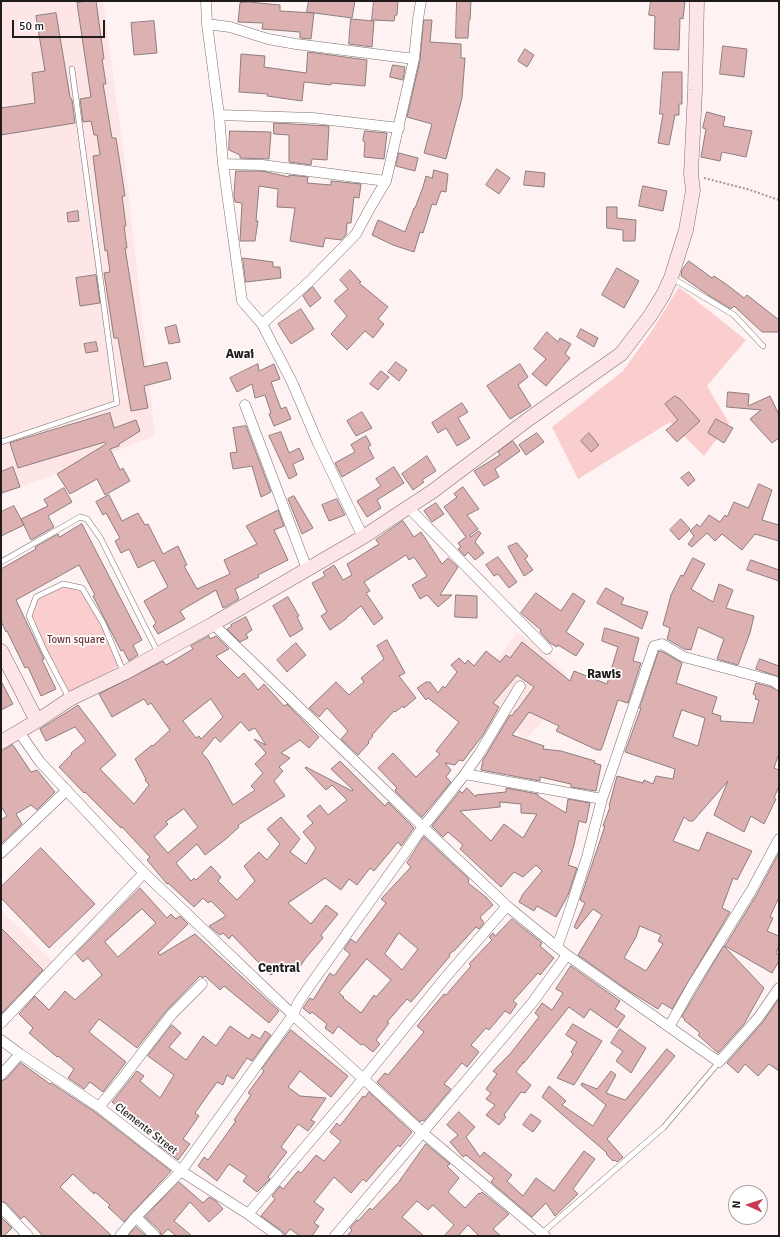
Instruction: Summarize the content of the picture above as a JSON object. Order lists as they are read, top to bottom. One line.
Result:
{"streets":{"street":["Clemente Street"]},"districts":["Awai","Rawis","Central"],"parks":["Town square"],"scale_bar":"50 m","north":"left"}
